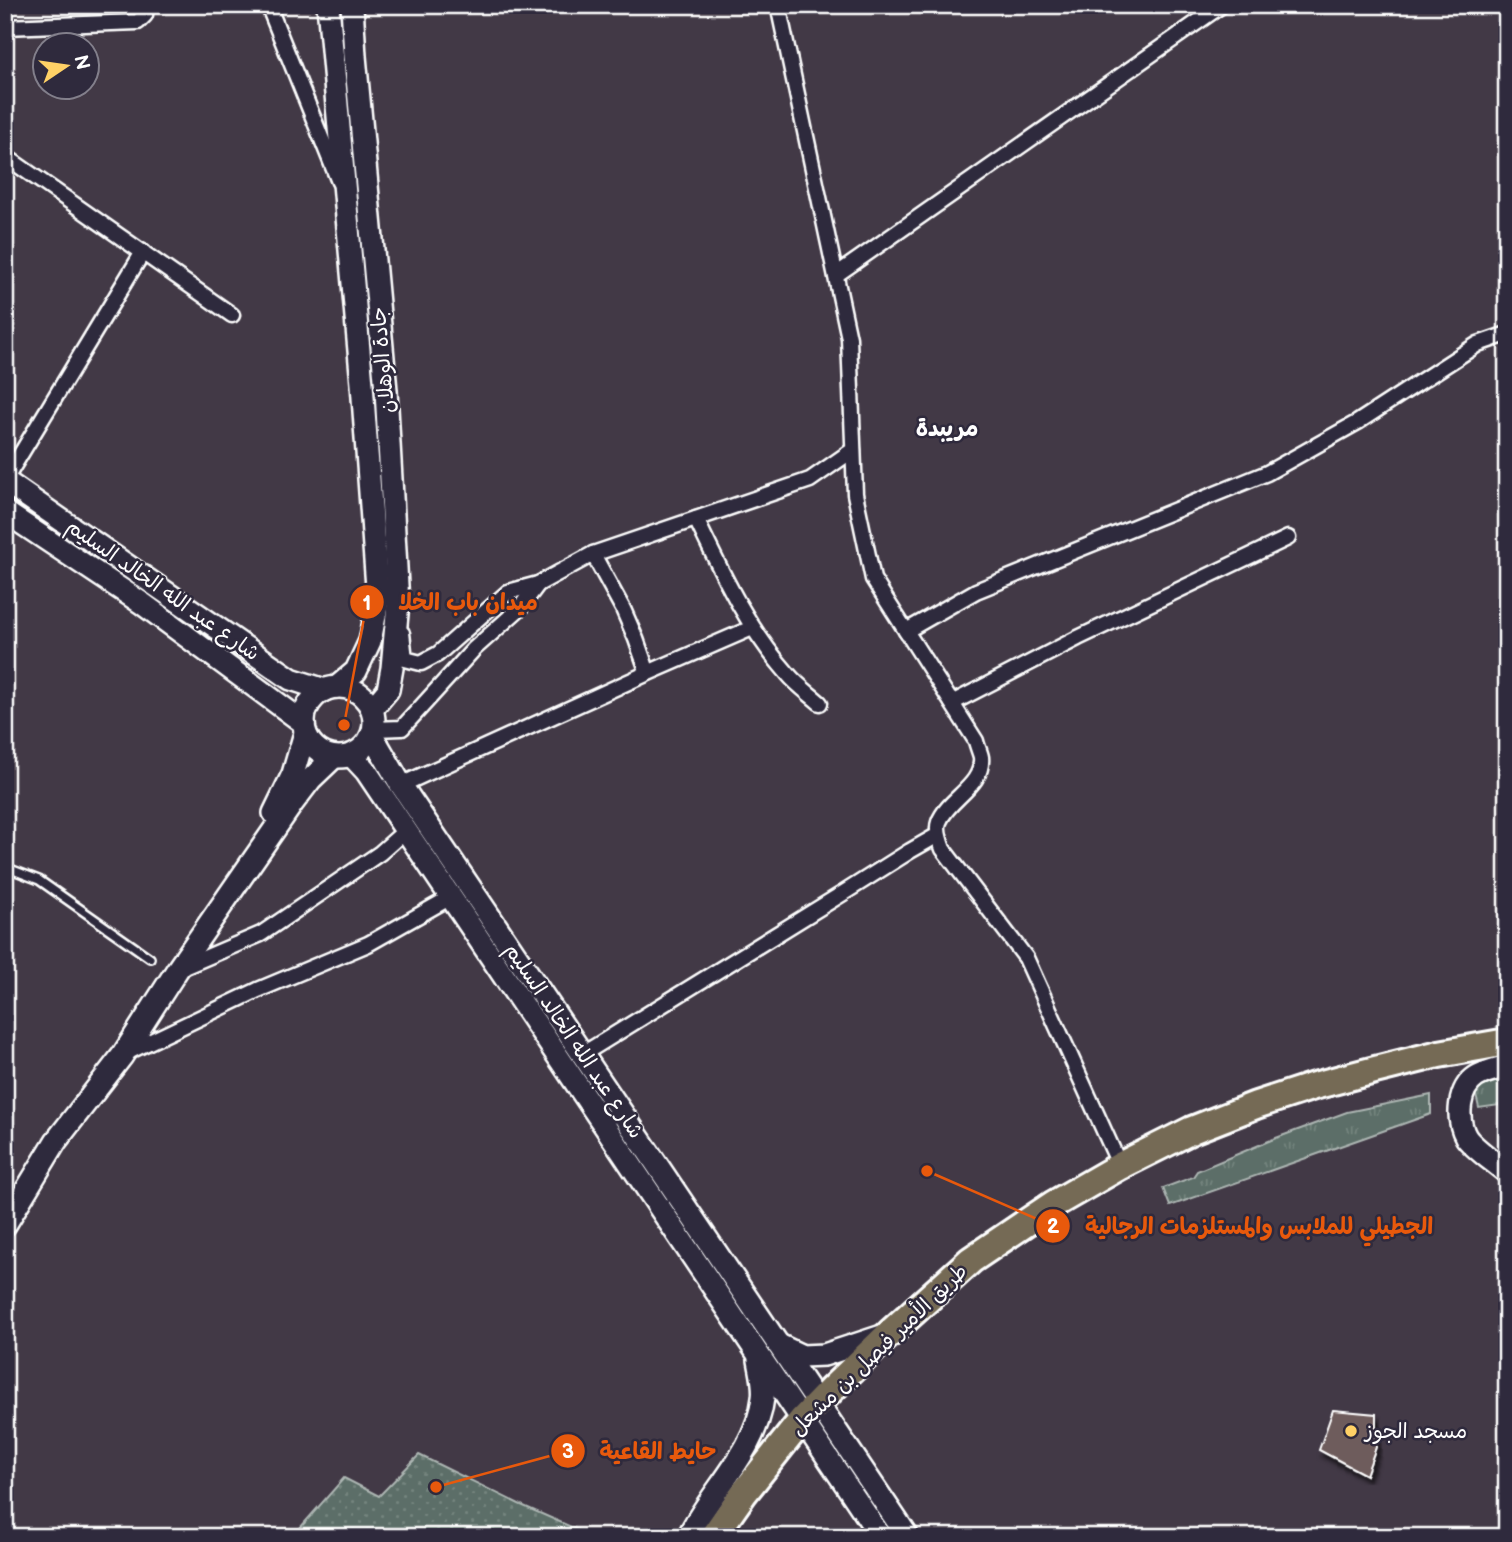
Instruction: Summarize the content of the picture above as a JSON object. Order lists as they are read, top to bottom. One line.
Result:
{"streets":{"highway":["طريق الأمير فيصل بن مشعل"],"street":["جادة الوهلان","شارع عبد الله الخالد السليم"]},"crossings":[["جادة الوهلان","شارع عبد الله الخالد السليم"],["شارع عبد الله الخالد السليم","طريق الأمير فيصل بن مشعل"]],"districts":["مريبدة"],"places":["ميدان باب الخلا","الجطيلي للملابس والمستلزمات الرجالية","مسجد الجوز","حايط القاعية"],"north":"right"}
